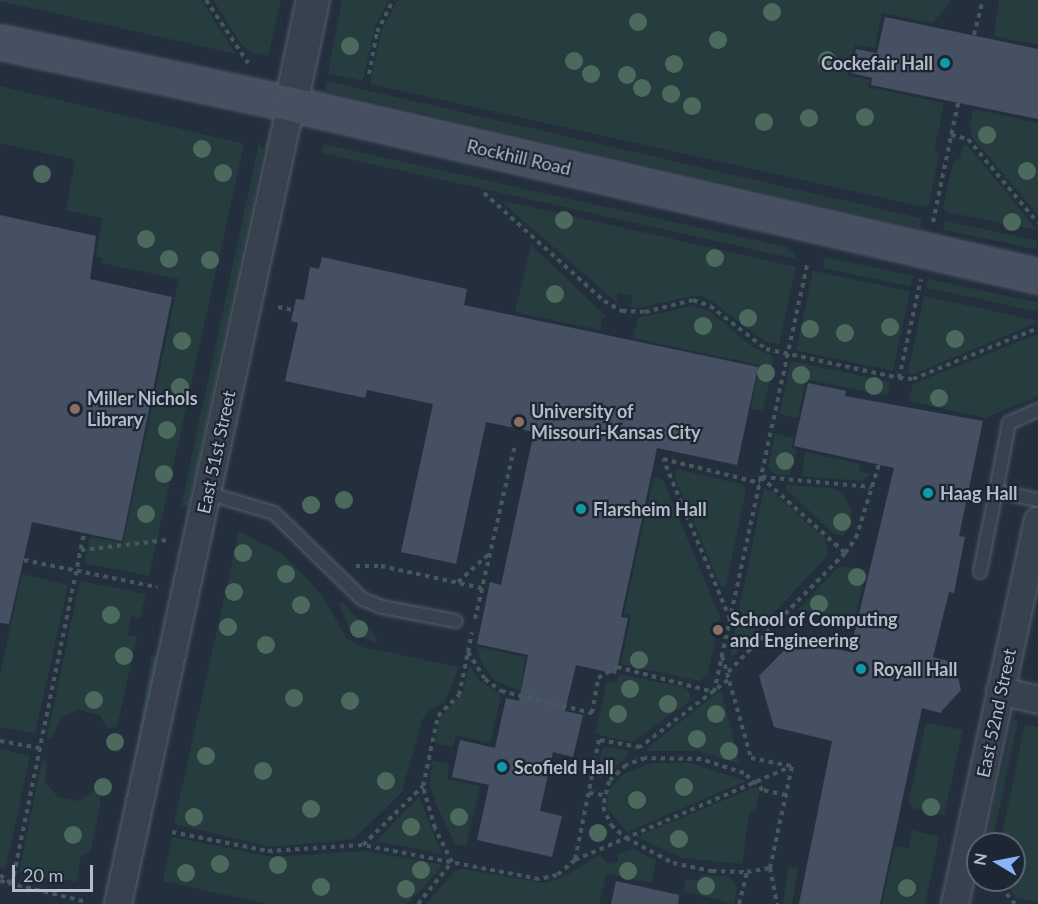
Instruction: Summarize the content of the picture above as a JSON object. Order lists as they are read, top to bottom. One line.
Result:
{"streets":{"main road":["Rockhill Road"],"street":["East 51st Street","East 52nd Street"]},"crossings":[["Rockhill Road","East 51st Street"]],"places":["Cockefair Hall","Miller Nichols Library","University of Missouri-Kansas City","Haag Hall","Flarsheim Hall","School of Computing and Engineering","Royall Hall","Scofield Hall"],"scale_bar":"20 m","north":"left"}
